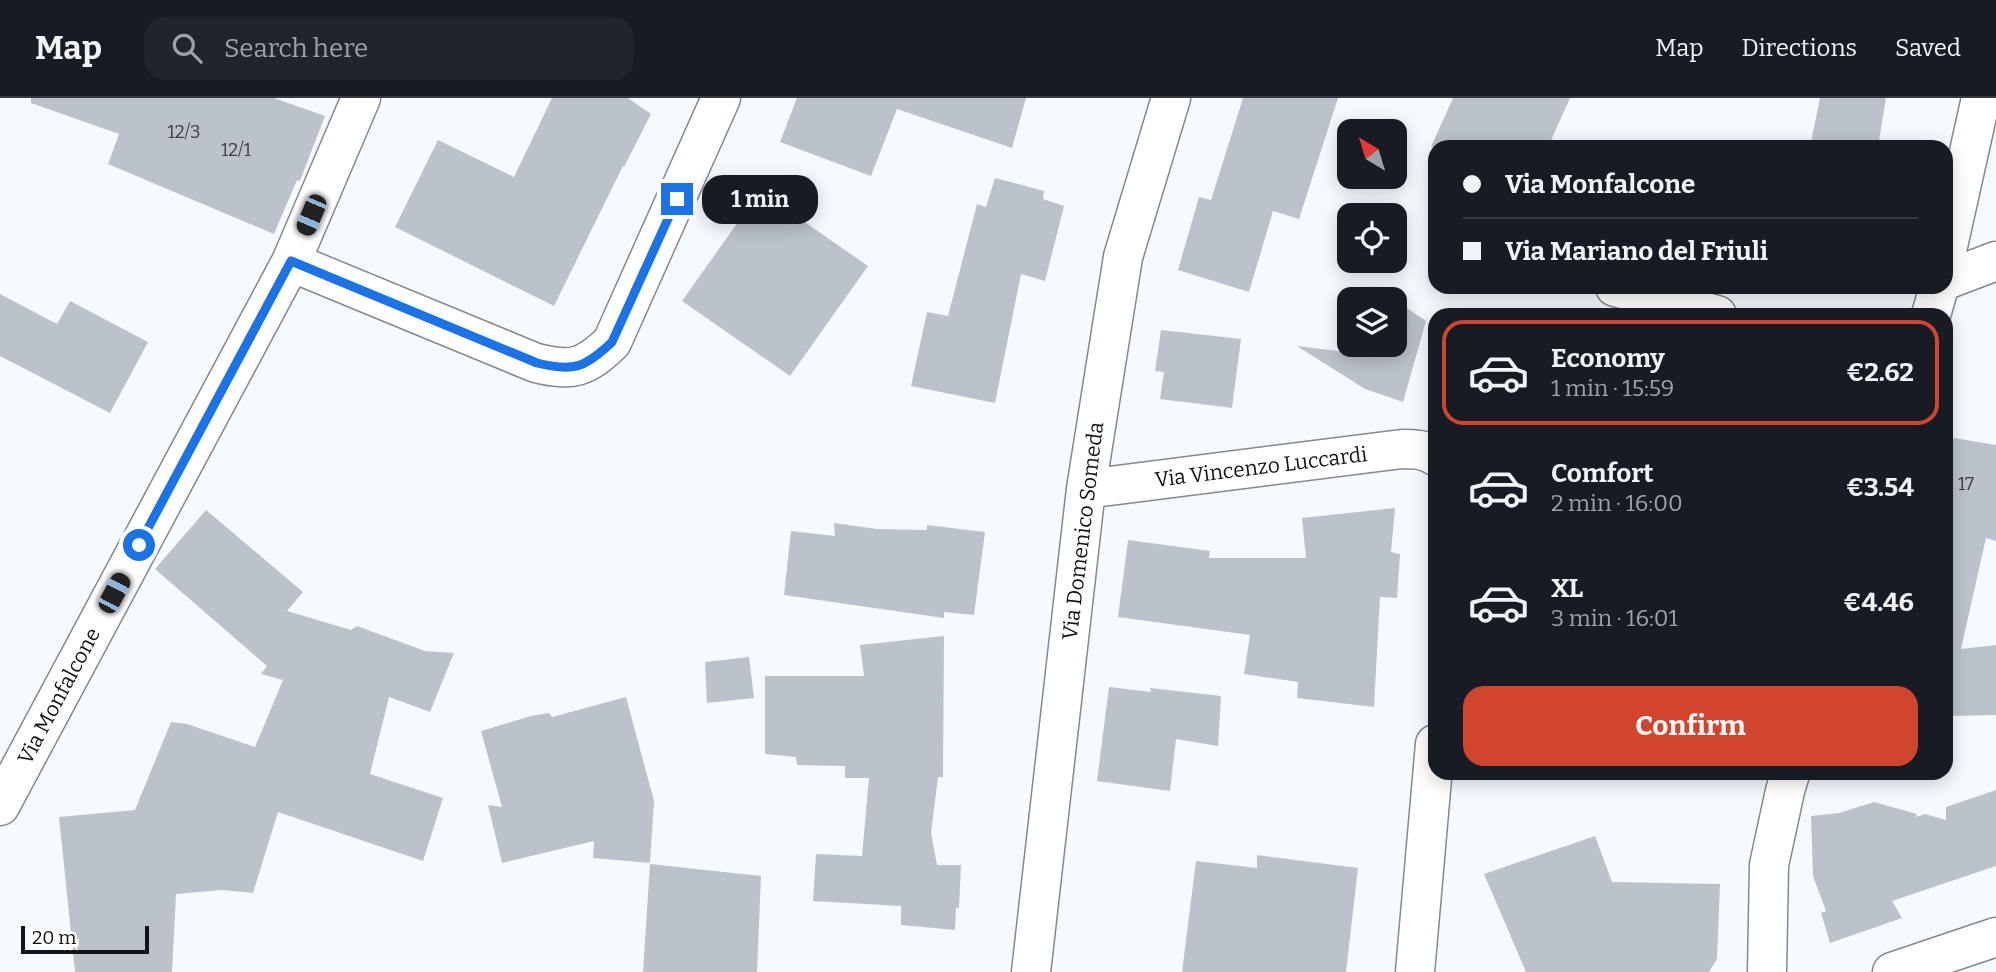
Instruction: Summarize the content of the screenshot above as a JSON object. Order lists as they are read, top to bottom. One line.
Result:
{"streets":{"street":["Via Vincenzo Luccardi","Via Domenico Someda","Via Monfalcone"]},"crossings":[["Via Vincenzo Luccardi","Via Domenico Someda"]],"house_numbers":["12/3","12/1","17"],"scale_bar":"20 m","north":"top left","page":{"header":"Map","search":"Search here","nav":["Map","Directions","Saved"],"banner":["Via Monfalcone","Via Mariano del Friuli"],"bubble":"1 min","list":[{"name":"Economy","note":"1 min · 15:59","value":"€2.62"},{"name":"Comfort","note":"2 min · 16:00","value":"€3.54"},{"name":"XL","note":"3 min · 16:01","value":"€4.46"}],"buttons":"Confirm","scale":"20 m"}}
